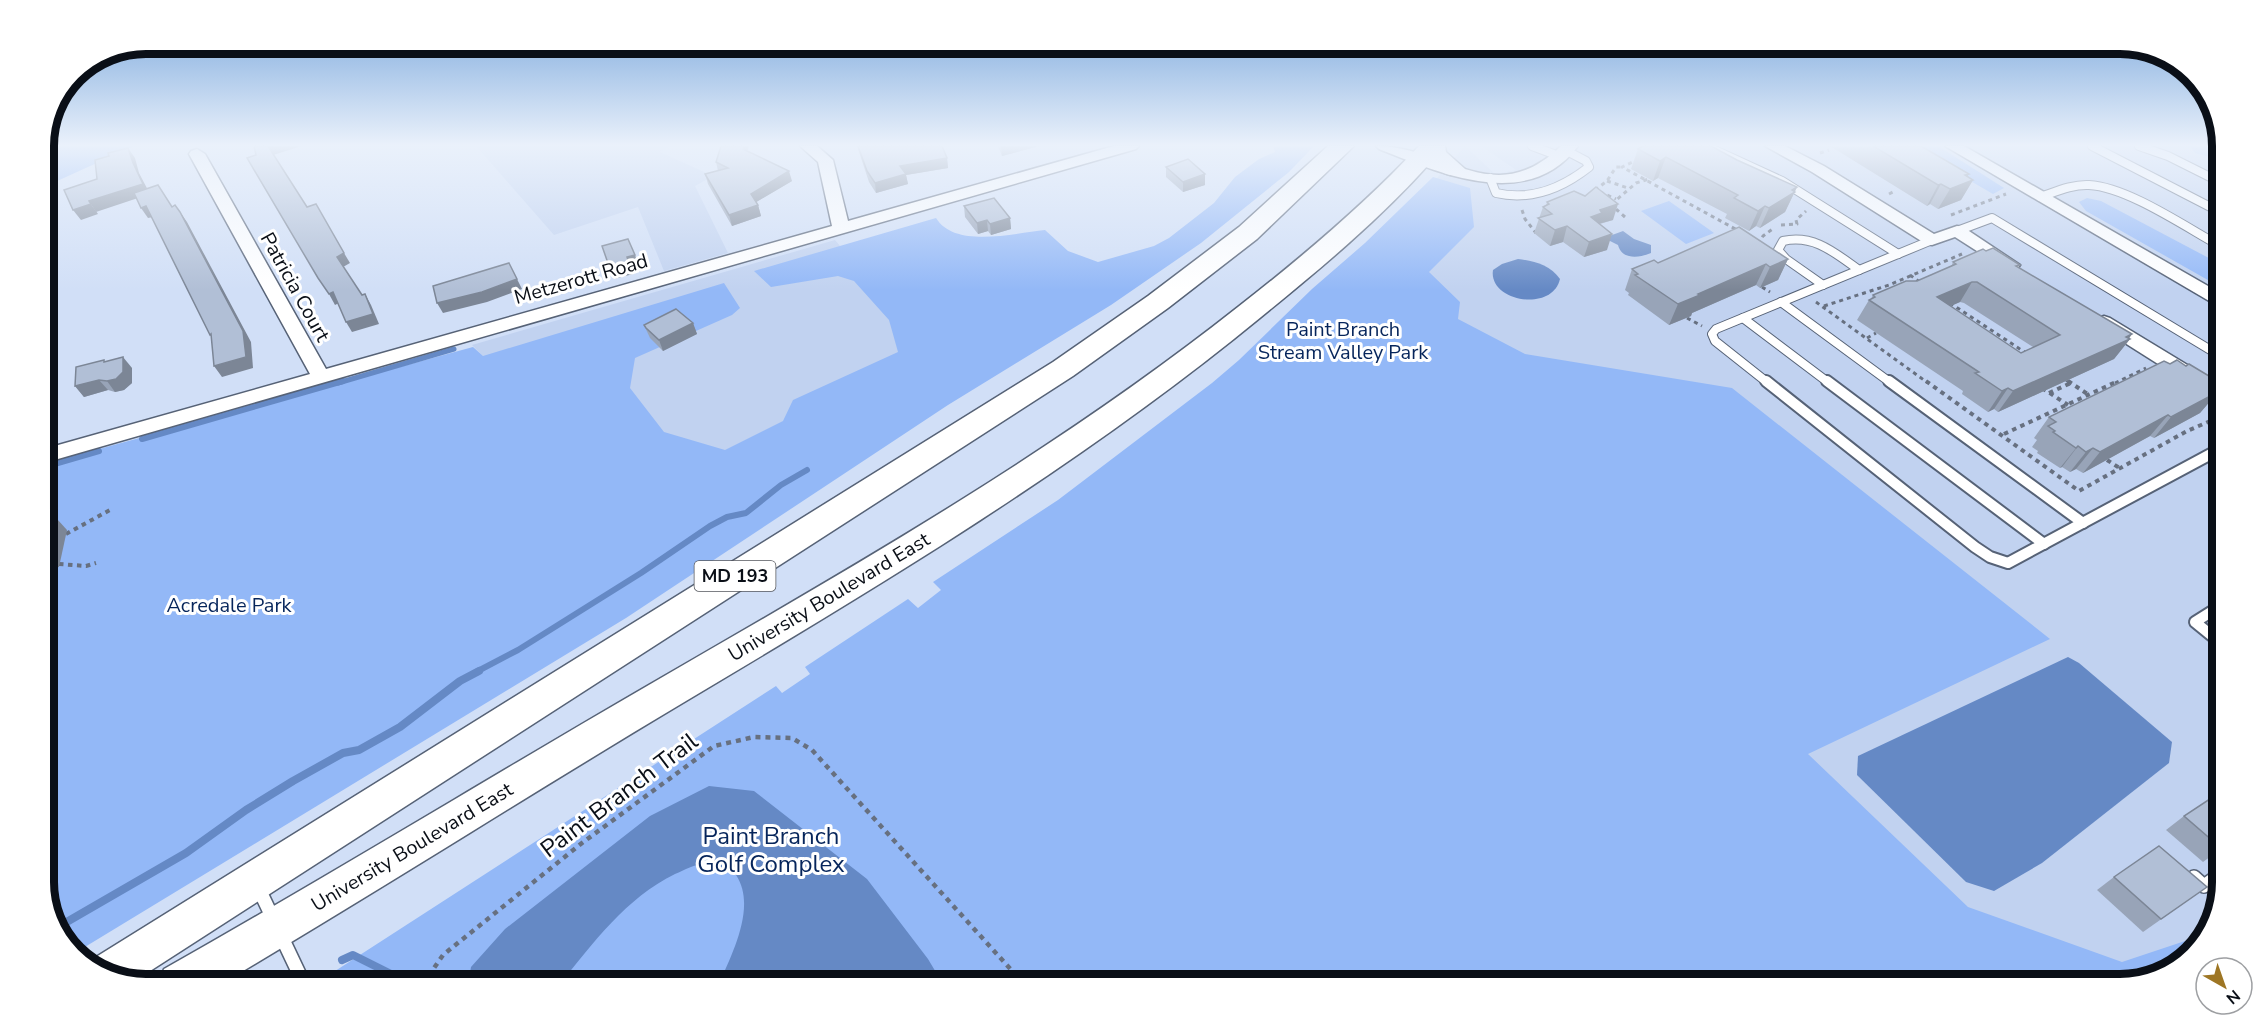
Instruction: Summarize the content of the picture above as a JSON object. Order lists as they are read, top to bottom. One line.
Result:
{"streets":{"main road":["MD 193","University Boulevard East"],"street":["Metzerott Road","Patricia Court"],"path":["Paint Branch Trail"]},"crossings":[["Metzerott Road","Patricia Court"]],"parks":["Paint Branch Stream Valley Park","Acredale Park","Paint Branch Golf Complex"],"north":"bottom right"}
